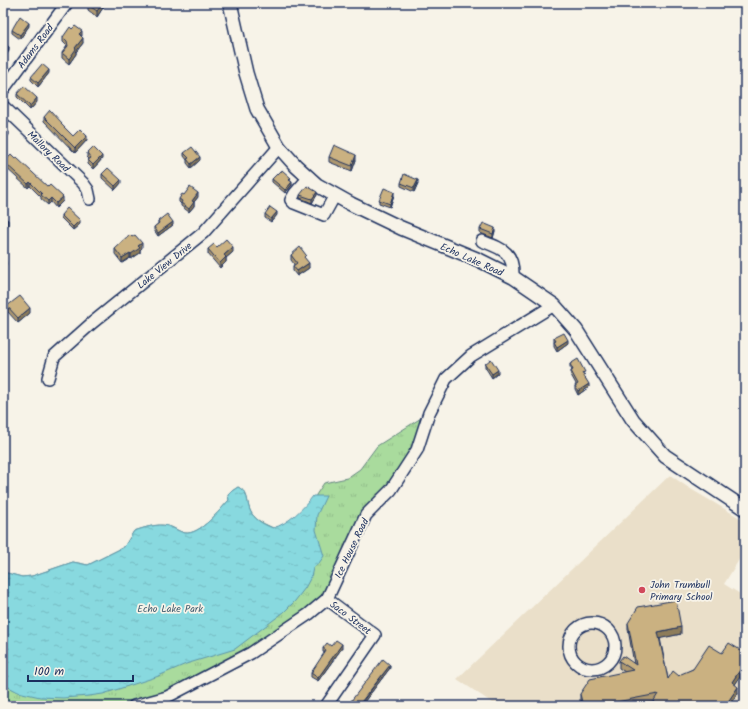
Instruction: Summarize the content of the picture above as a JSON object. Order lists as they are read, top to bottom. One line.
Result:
{"streets":{"main road":["Echo Lake Road"],"street":["Adams Road","Mallory Road","Lake View Drive","Ice House Road","Saco Street"]},"crossings":[["Echo Lake Road","Lake View Drive"],["Echo Lake Road","Ice House Road"],["Ice House Road","Saco Street"]],"parks":["Echo Lake Park"],"places":["John Trumbull Primary School"],"scale_bar":"100 m"}
